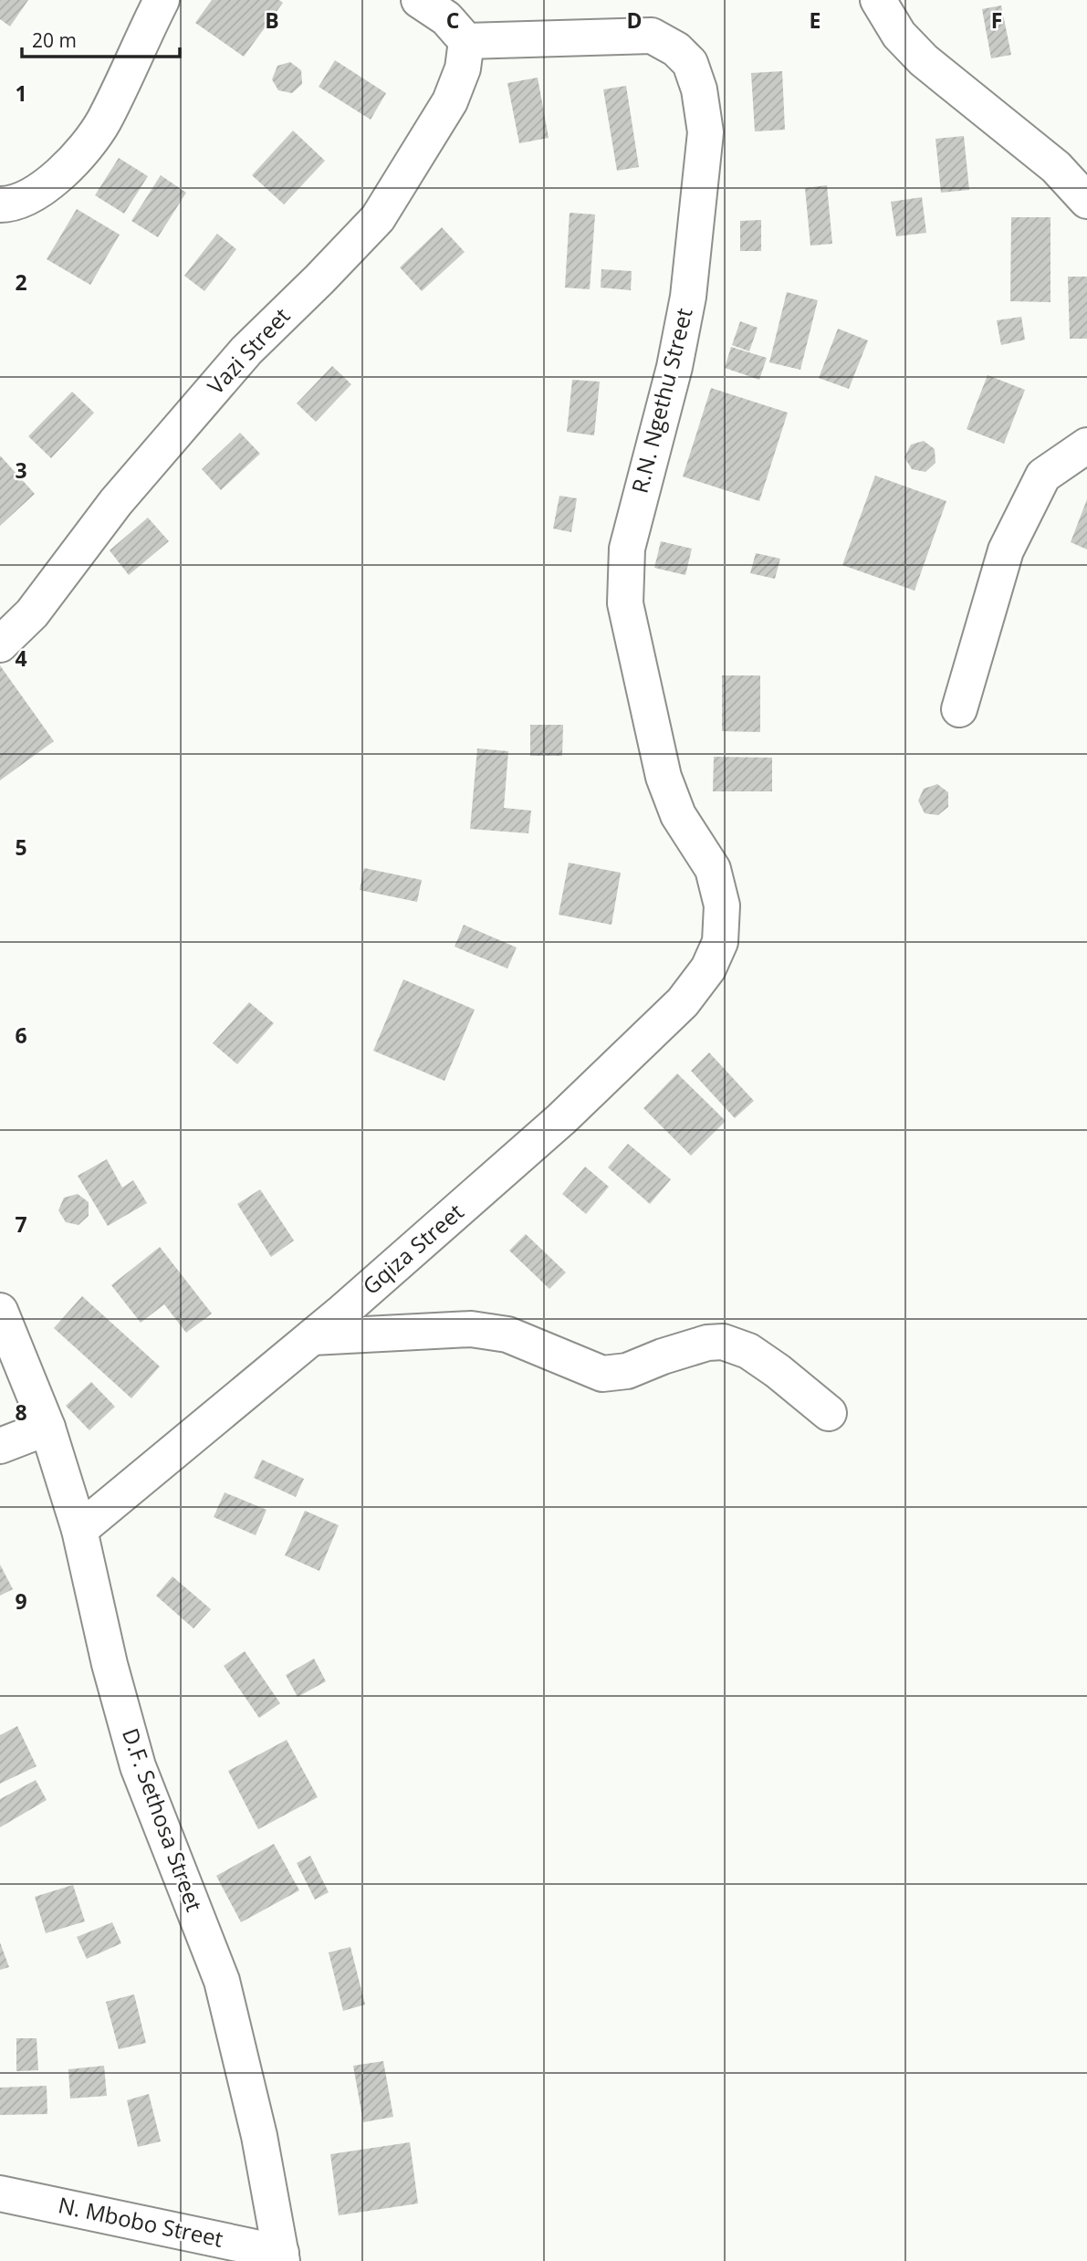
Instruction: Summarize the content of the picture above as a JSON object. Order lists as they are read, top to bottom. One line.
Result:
{"streets":{"street":["Vazi Street","R.N. Ngethu Street","Gqiza Street","D.F. Sethosa Street","N. Mbobo Street"]},"crossings":[["Vazi Street","R.N. Ngethu Street"],["R.N. Ngethu Street","Gqiza Street"],["Gqiza Street","D.F. Sethosa Street"],["D.F. Sethosa Street","N. Mbobo Street"]],"scale_bar":"20 m","grid":{"columns":["B","C","D","E","F"],"rows":["1","2","3","4","5","6","7","8","9"]}}
